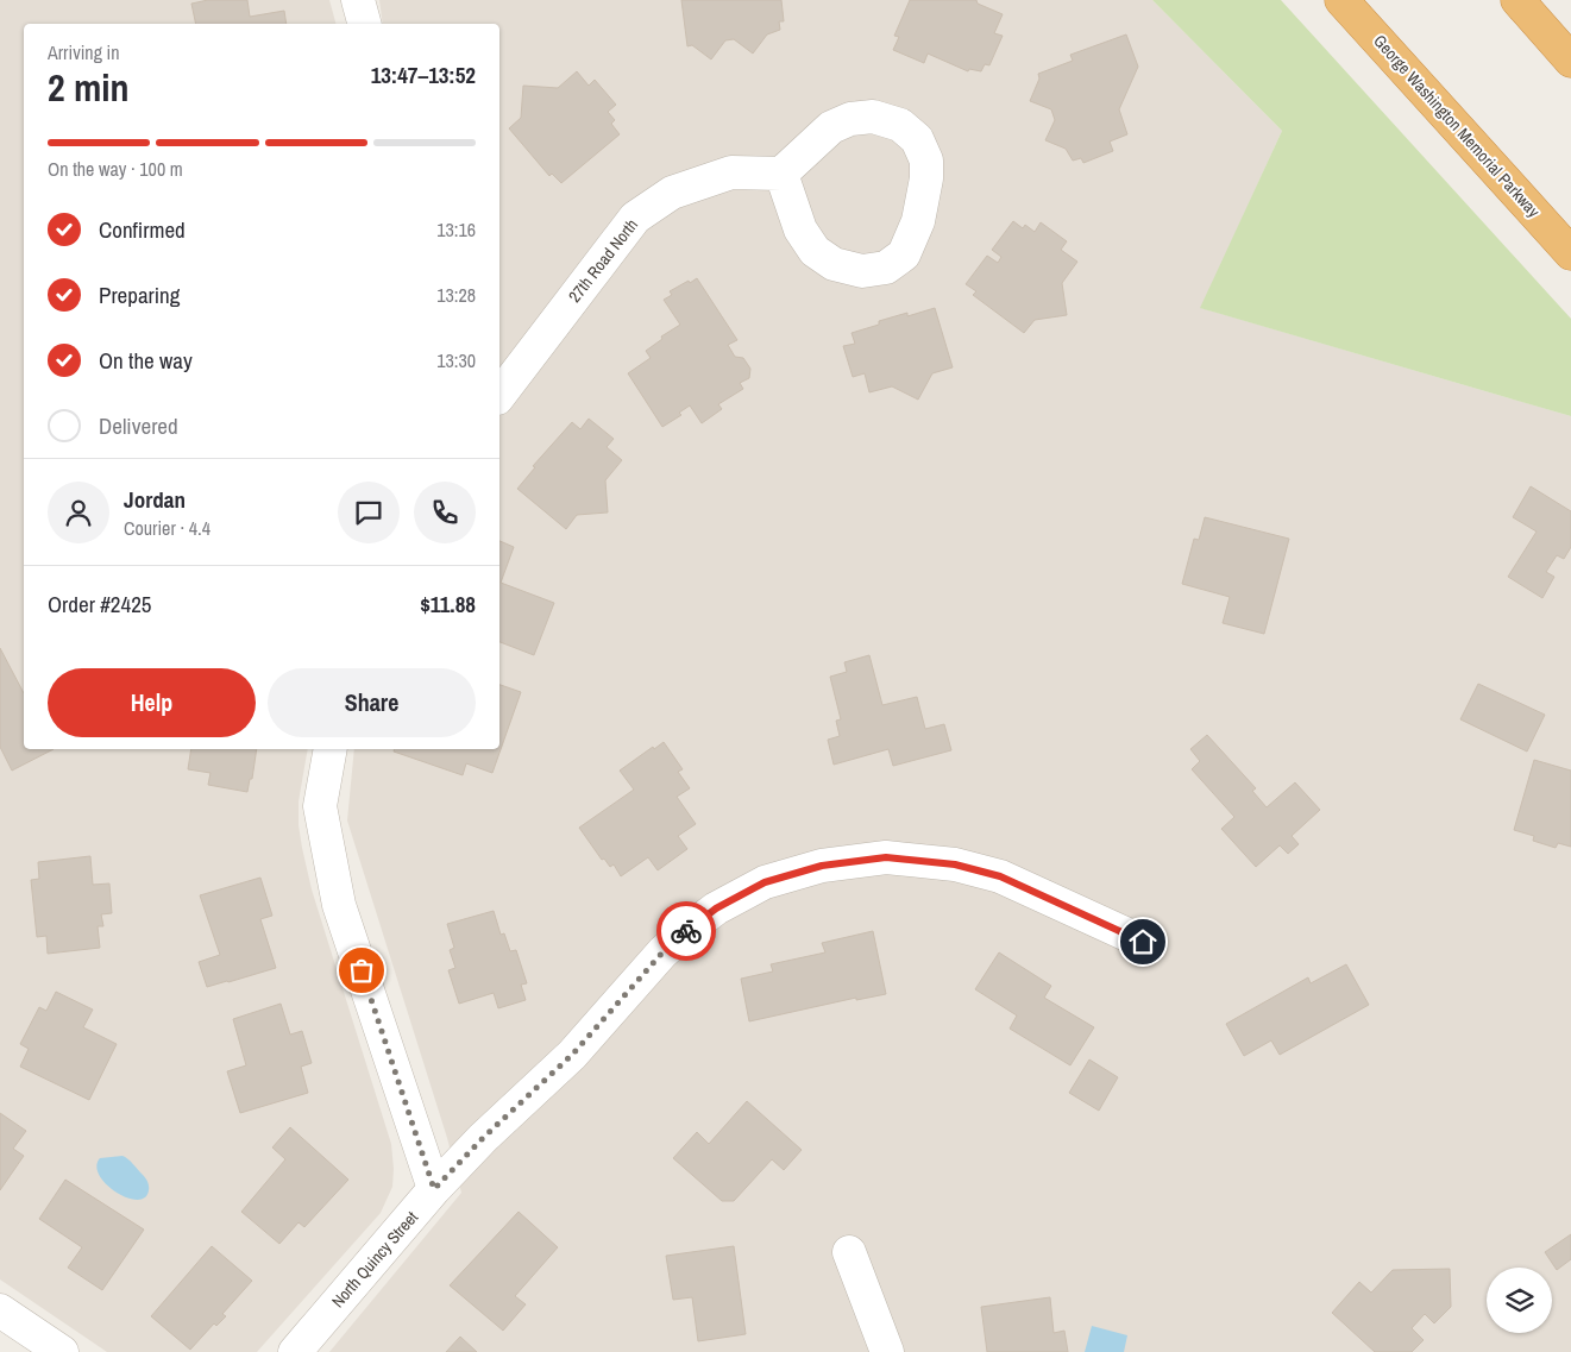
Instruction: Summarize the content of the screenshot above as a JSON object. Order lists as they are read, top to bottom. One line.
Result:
{"streets":{"highway":["George Washington Memorial Parkway"],"street":["27th Road North","North Quincy Street"]},"page":{"heading":["2 min","Arriving in","13:47–13:52"],"panel":["Jordan","Courier · 4.4","Order #2425","$11.88"],"bar":"On the way · 100 m","list":[["Confirmed","13:16"],["Preparing","13:28"],["On the way","13:30"],"Delivered"],"buttons":["Help","Share"]}}
